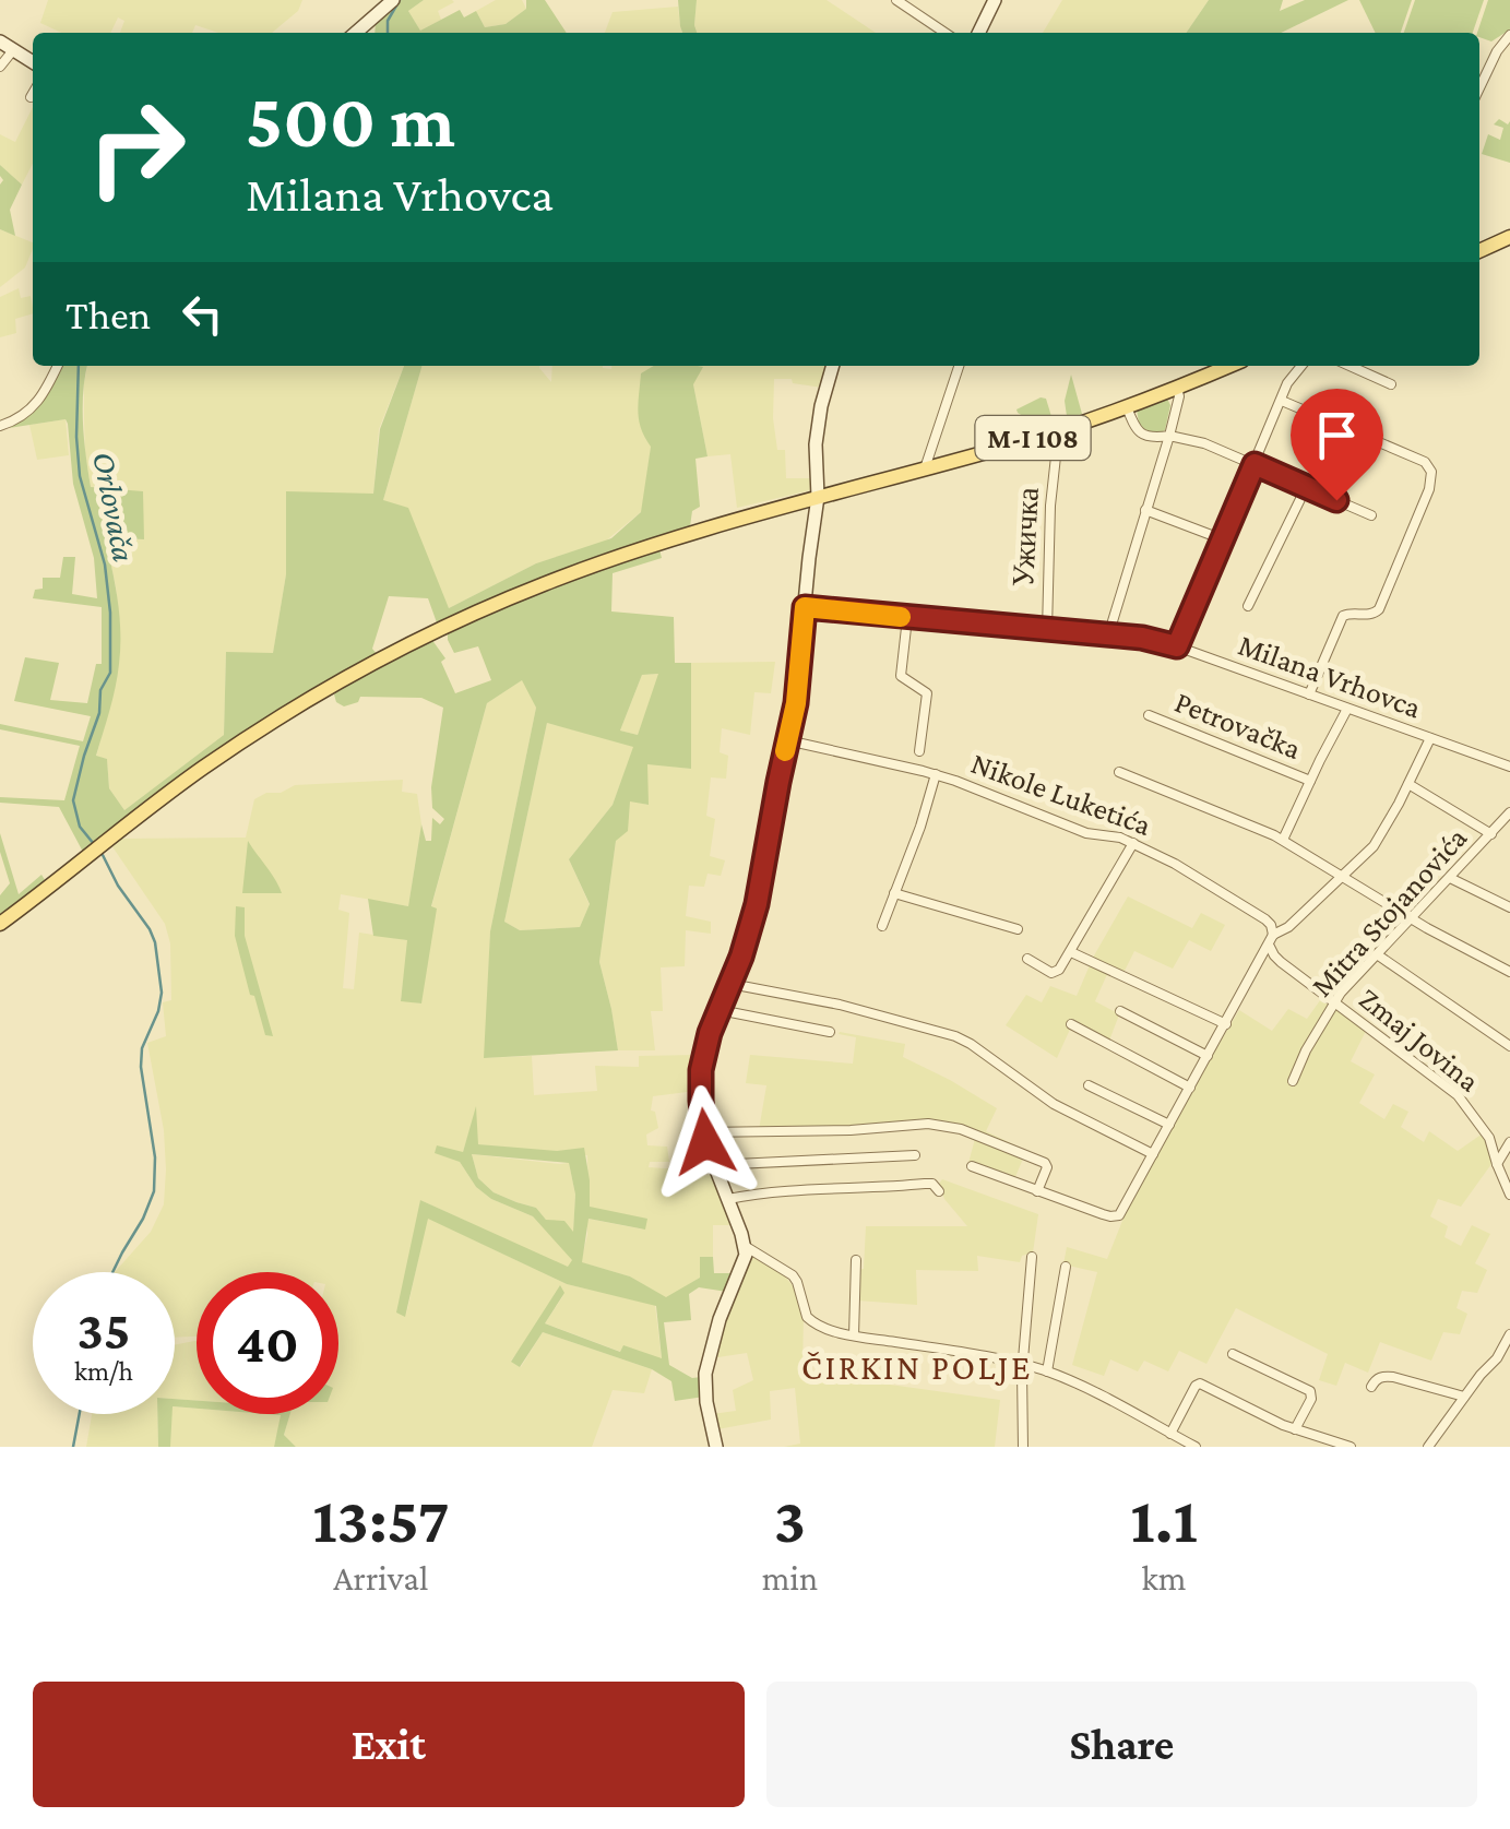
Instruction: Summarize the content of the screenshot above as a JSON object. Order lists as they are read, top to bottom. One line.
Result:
{"streets":{"main road":["M-I 108"],"street":["Ужичка","Milana Vrhovca","Petrovačka","Nikole Luketića","Mitra Stojanovića","Zmaj Jovina"]},"crossings":[["Ужичка","Milana Vrhovca"],["Nikole Luketića","Zmaj Jovina"],["Mitra Stojanovića","Zmaj Jovina"]],"districts":["ČIRKIN POLJE"],"water":["Orlovača"],"page":{"turn":["500 m","Milana Vrhovca"],"then":"Then","speed":"35 km/h","limit":"40","eta":["13:57","Arrival","3","min","1.1","km"],"buttons":["Exit","Share"]}}
